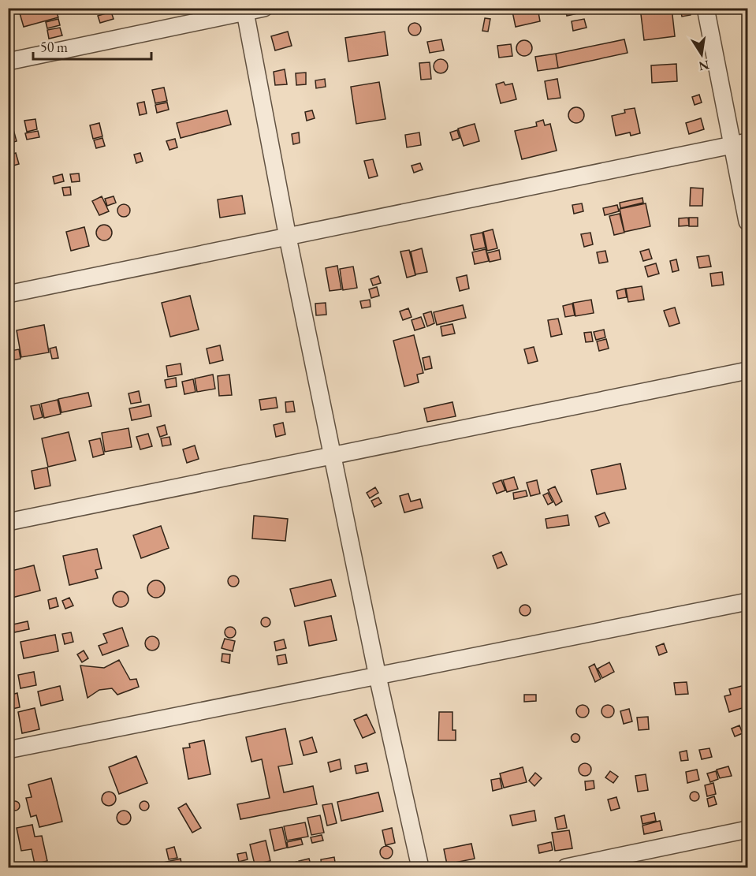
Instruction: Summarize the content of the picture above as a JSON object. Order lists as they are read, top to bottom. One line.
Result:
{"scale_bar":"50 m","north":"bottom"}
